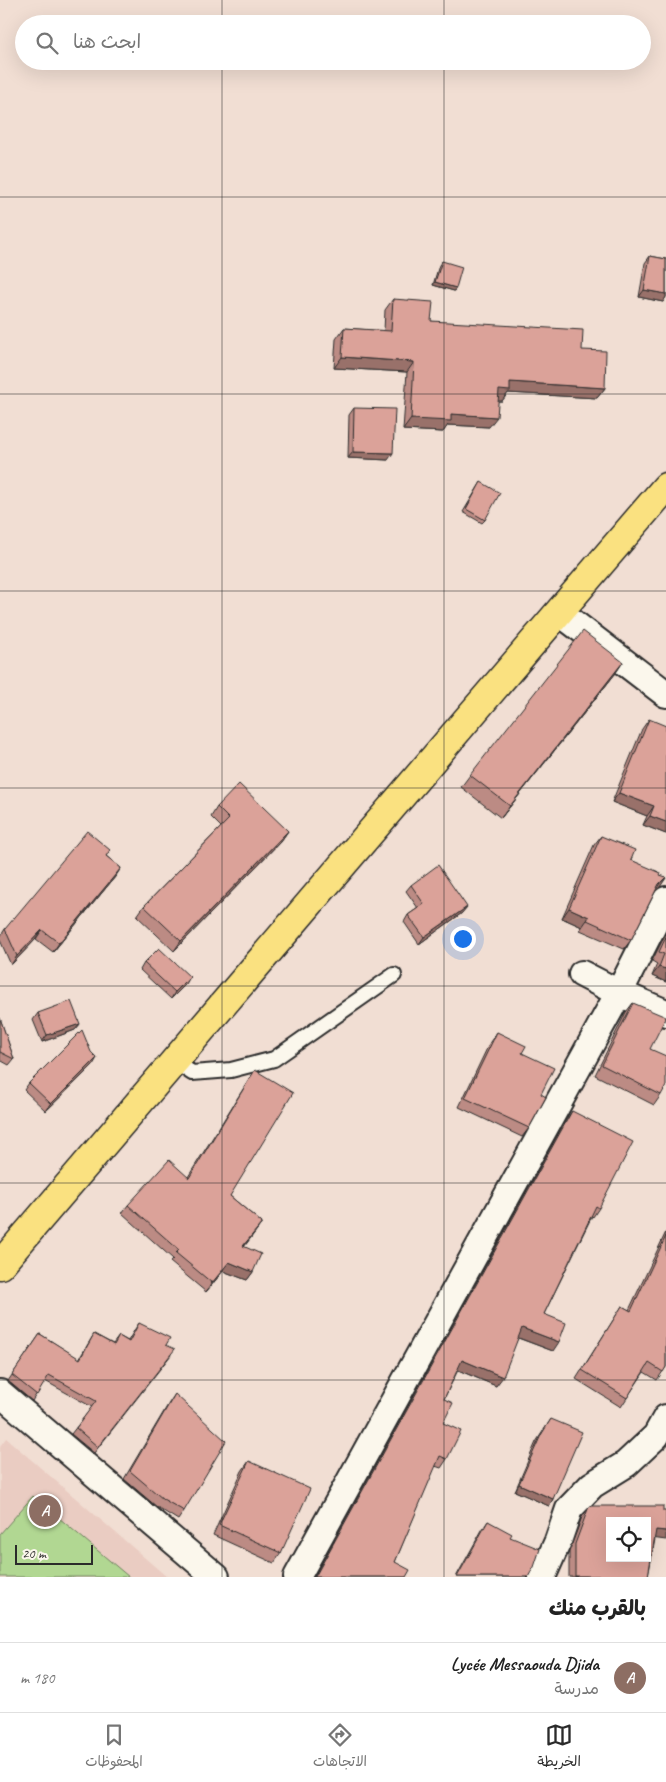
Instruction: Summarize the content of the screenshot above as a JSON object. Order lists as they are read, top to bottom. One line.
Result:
{"scale_bar":"20 m","page":{"search":"ابحث هنا","pins":"A","scale":"20 m","heading":"بالقرب منك","list":[{"mark":"A","name":"Lycée Messaouda Djida","note":"مدرسة","value":"180 m"}],"nav":["الخريطة","الاتجاهات","المحفوظات"]}}
